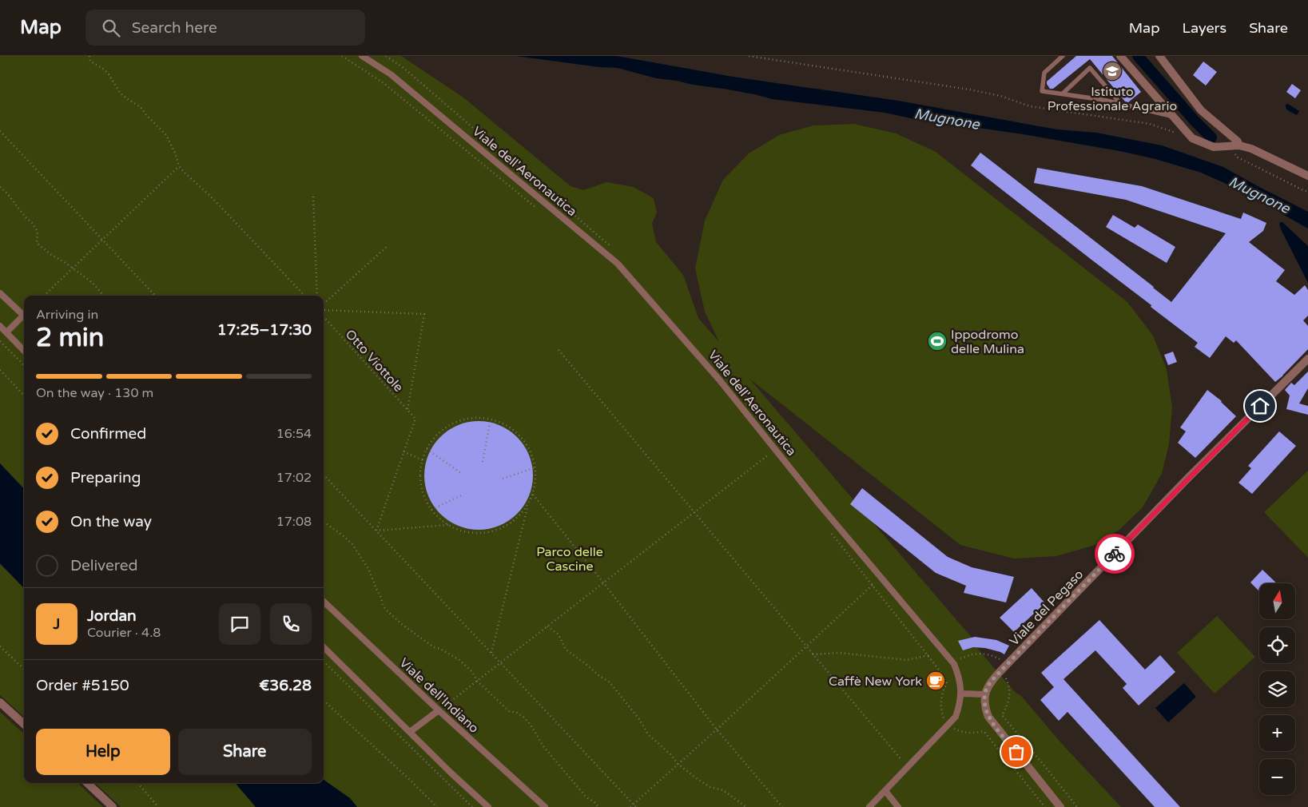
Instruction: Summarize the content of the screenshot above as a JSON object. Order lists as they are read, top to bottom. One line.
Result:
{"streets":{"street":["Viale dell'Aeronautica","Viale del Pegaso","Viale dell'Indiano"],"path":["Otto Viottole"]},"water":["Mugnone"],"parks":["Parco delle Cascine"],"places":{"school or university":["Istituto Professionale Agrario"],"sports":["Ippodromo delle Mulina"],"cafe":["Caffè New York"]},"north":"top","page":{"header":"Map","search":"Search here","nav":["Map","Layers","Share"],"heading":["2 min","Arriving in","17:25–17:30"],"panel":["Jordan","Courier · 4.8","Order #5150","€36.28"],"bar":"On the way · 130 m","list":[["Confirmed","16:54"],["Preparing","17:02"],["On the way","17:08"],"Delivered"],"map_buttons":["+","−"],"round":"J","buttons":["Help","Share"]}}
